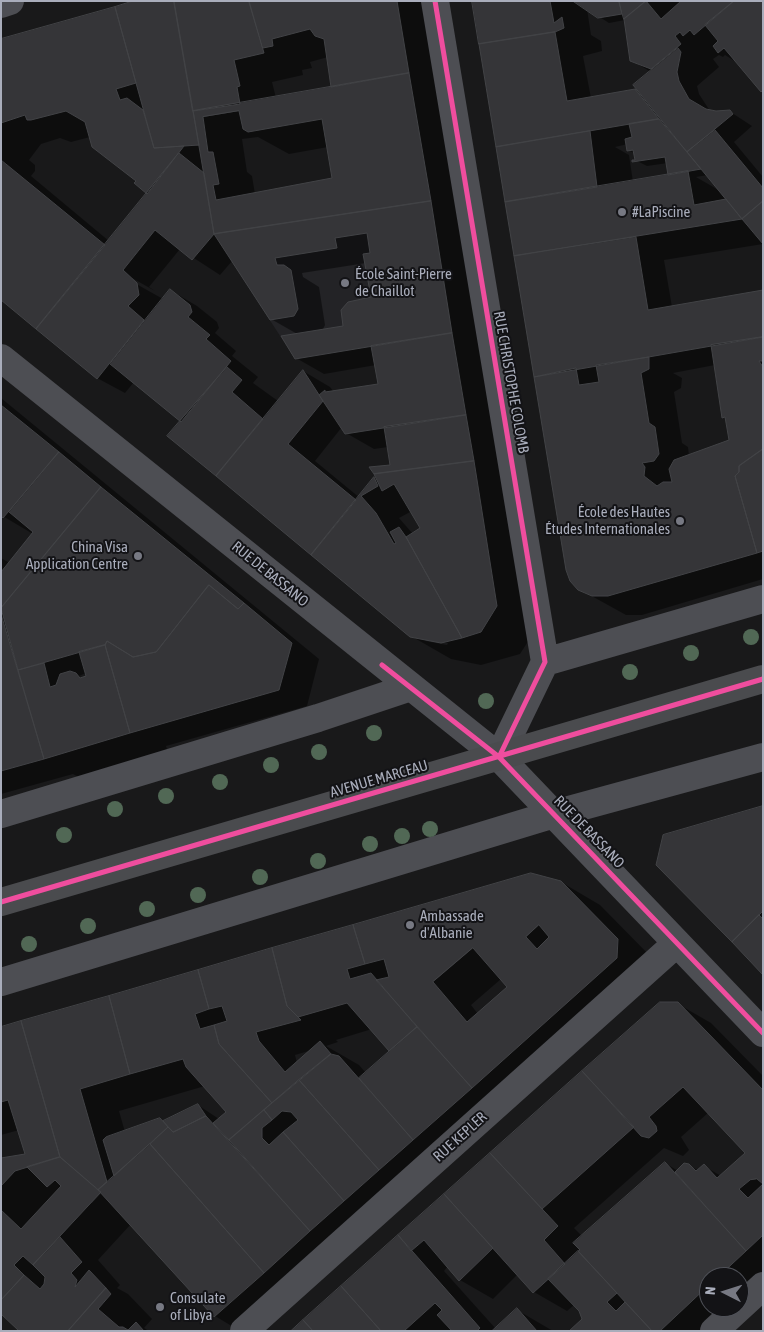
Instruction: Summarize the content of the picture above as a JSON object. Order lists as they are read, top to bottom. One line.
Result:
{"streets":{"main road":["AVENUE MARCEAU"],"street":["RUE CHRISTOPHE COLOMB","RUE DE BASSANO","RUE KEPLER"]},"crossings":[["RUE DE BASSANO","AVENUE MARCEAU"],["RUE DE BASSANO","RUE KEPLER"]],"places":["#LaPiscine","École Saint-Pierre de Chaillot","École des Hautes Études Internationales","China Visa Application Centre","Ambassade d'Albanie","Consulate of Libya"],"north":"left"}
